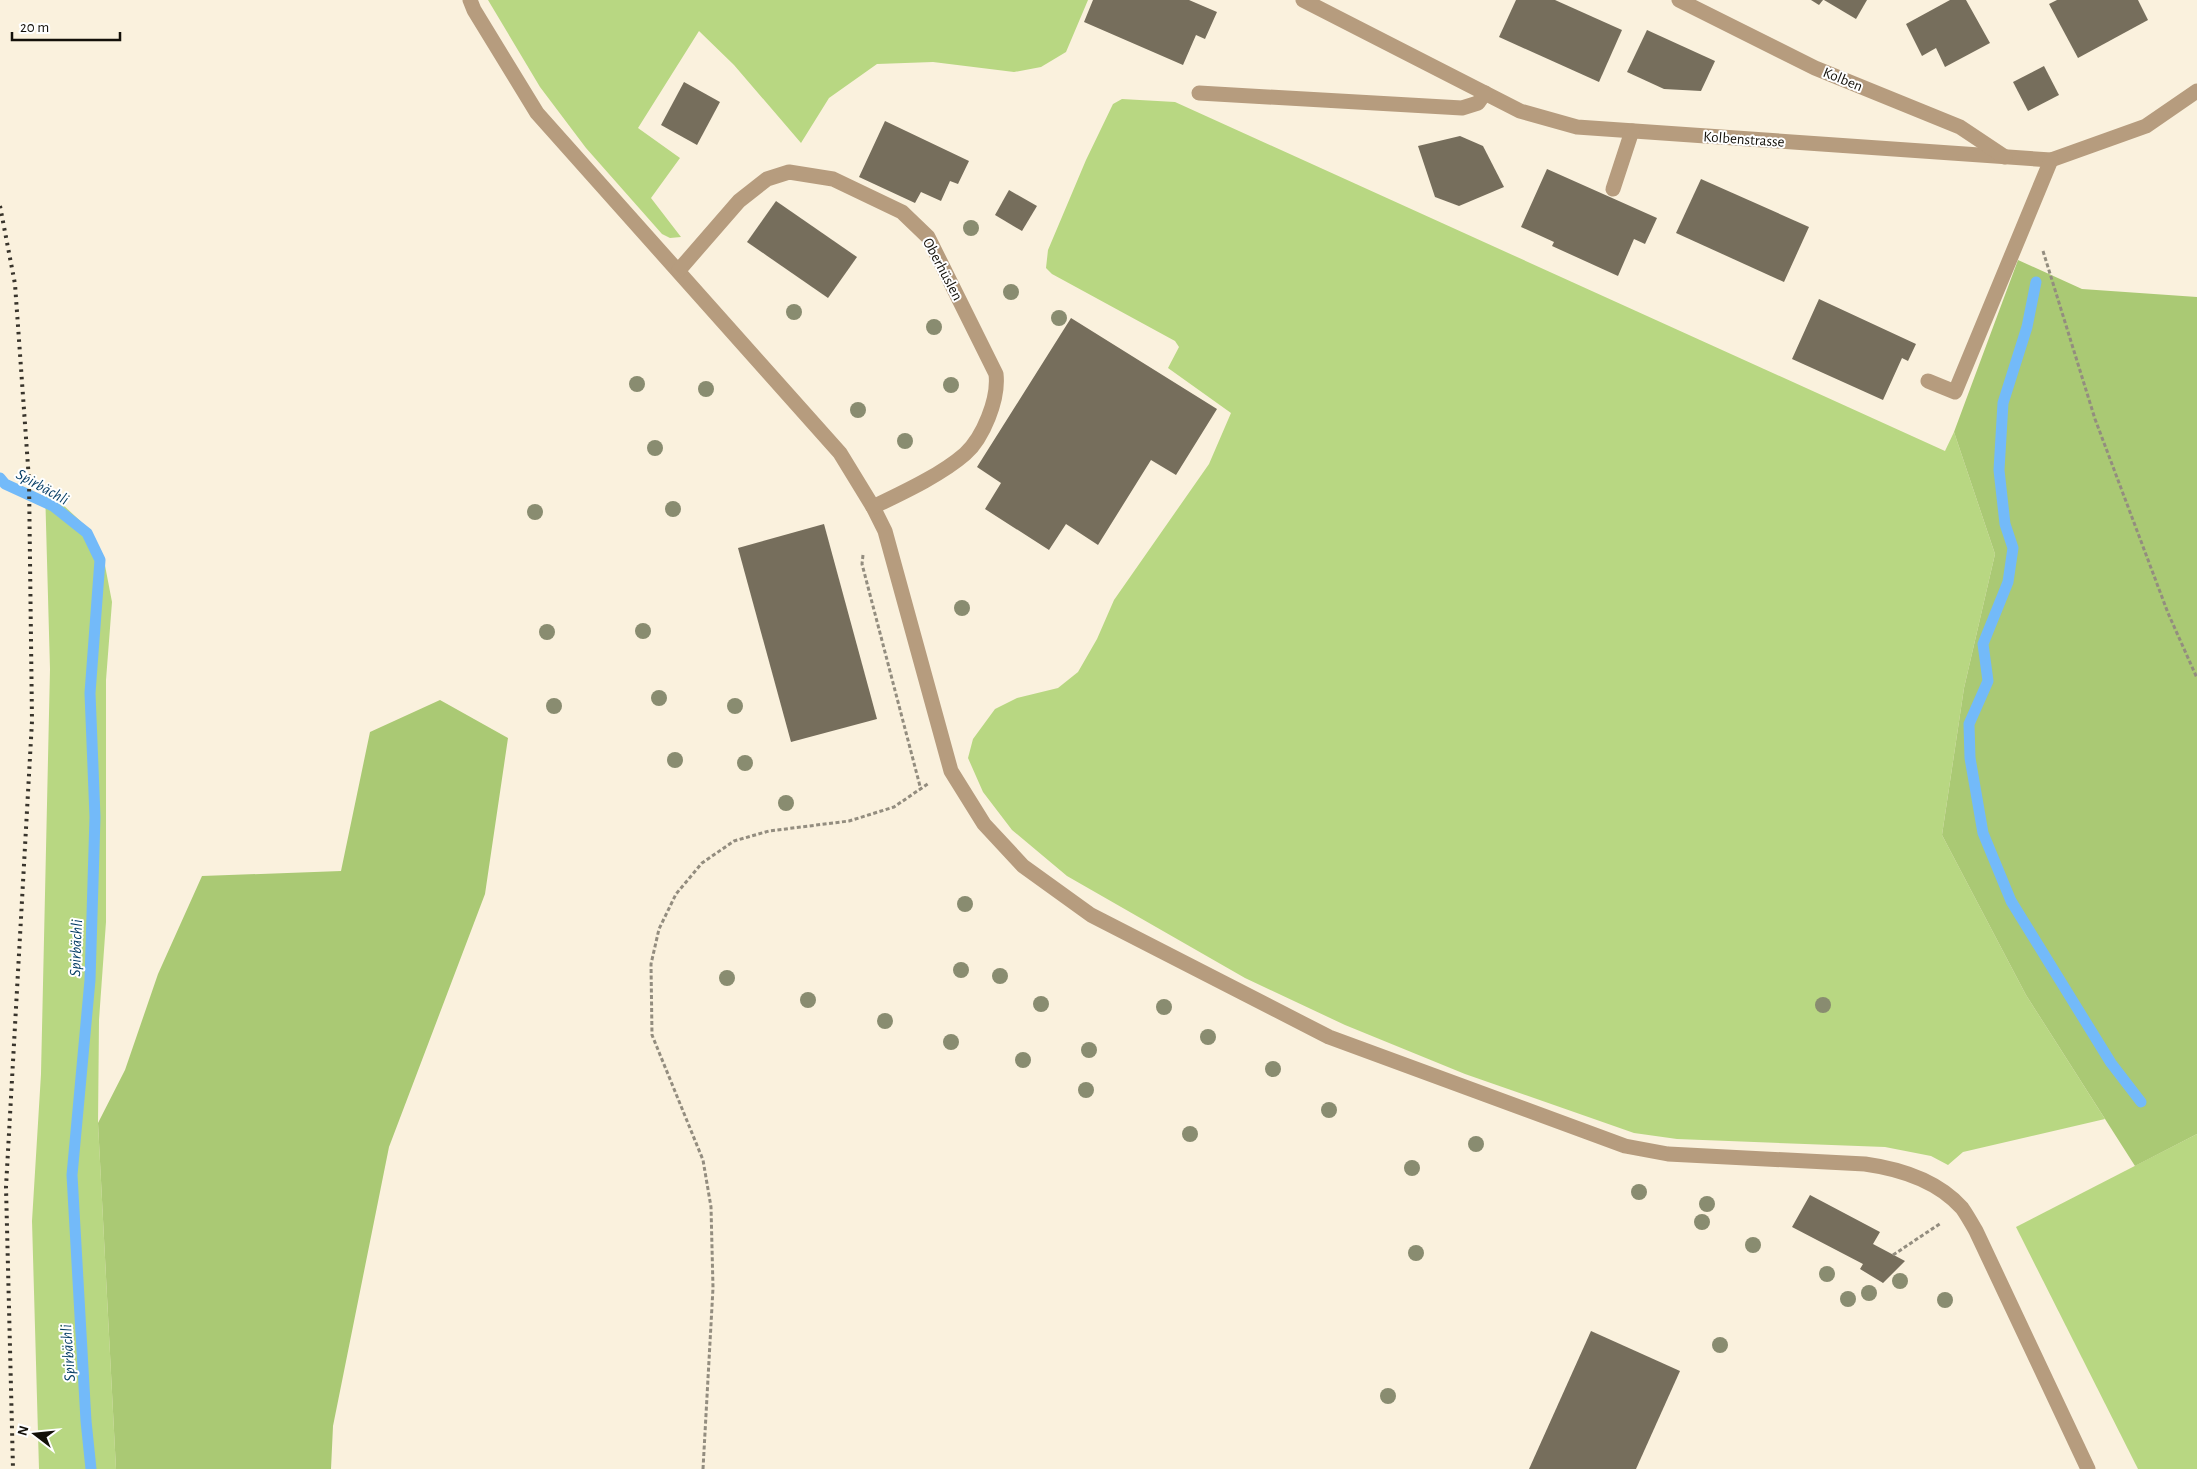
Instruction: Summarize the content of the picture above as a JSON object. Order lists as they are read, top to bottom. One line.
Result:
{"streets":{"street":["Kolben","Kolbenstrasse","Oberhüslen"]},"crossings":[["Kolben","Kolbenstrasse"]],"water":["Spirbächli"],"scale_bar":"20 m","north":"left"}
